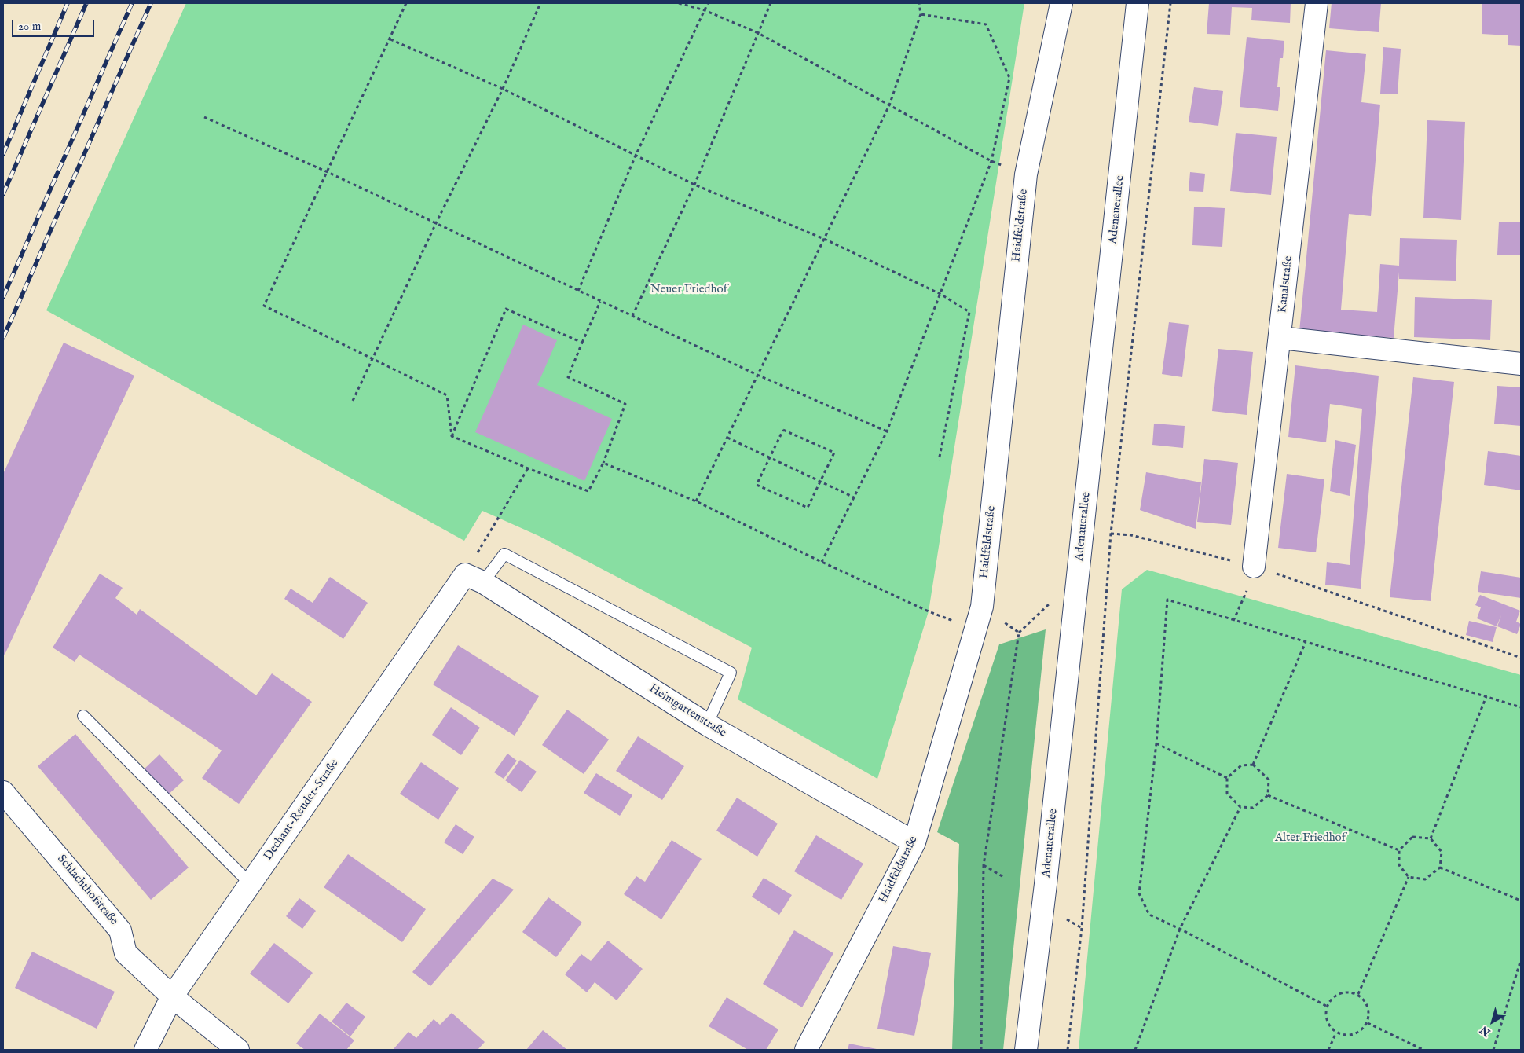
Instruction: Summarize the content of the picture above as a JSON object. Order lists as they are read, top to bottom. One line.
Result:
{"streets":{"street":["Adenauerallee","Haidfeldstraße","Kanalstraße","Heimgartenstraße","Dechant-Reuder-Straße","Schlachthofstraße"]},"crossings":[["Haidfeldstraße","Heimgartenstraße"],["Heimgartenstraße","Dechant-Reuder-Straße"],["Dechant-Reuder-Straße","Schlachthofstraße"]],"parks":["Neuer Friedhof","Alter Friedhof"],"scale_bar":"20 m","north":"bottom left"}
